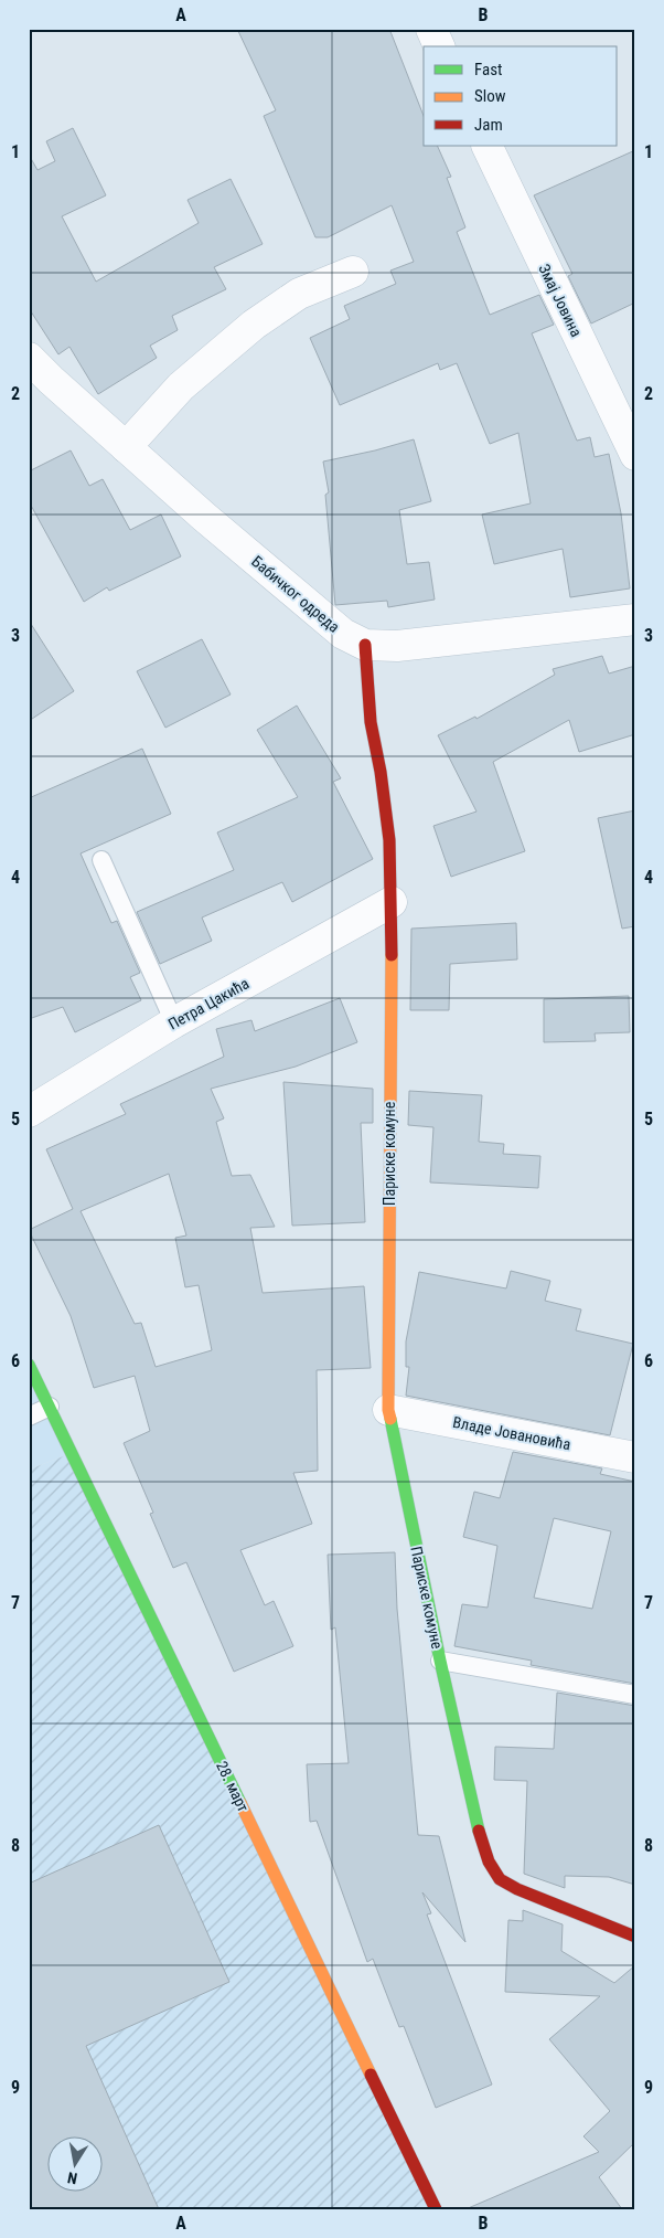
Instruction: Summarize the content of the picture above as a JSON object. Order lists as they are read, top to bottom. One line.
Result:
{"streets":{"street":["Змај Јовина","Бабичког одреда","Петра Цакића","Париске комуне","Владе Јовановића","28. март"]},"crossings":[["Бабичког одреда","Париске комуне"],["Петра Цакића","Париске комуне"],["Париске комуне","Владе Јовановића"]],"legend":["Fast","Slow","Jam"],"north":"bottom","grid":{"columns":["A","B"],"rows":["1","2","3","4","5","6","7","8","9"]}}
